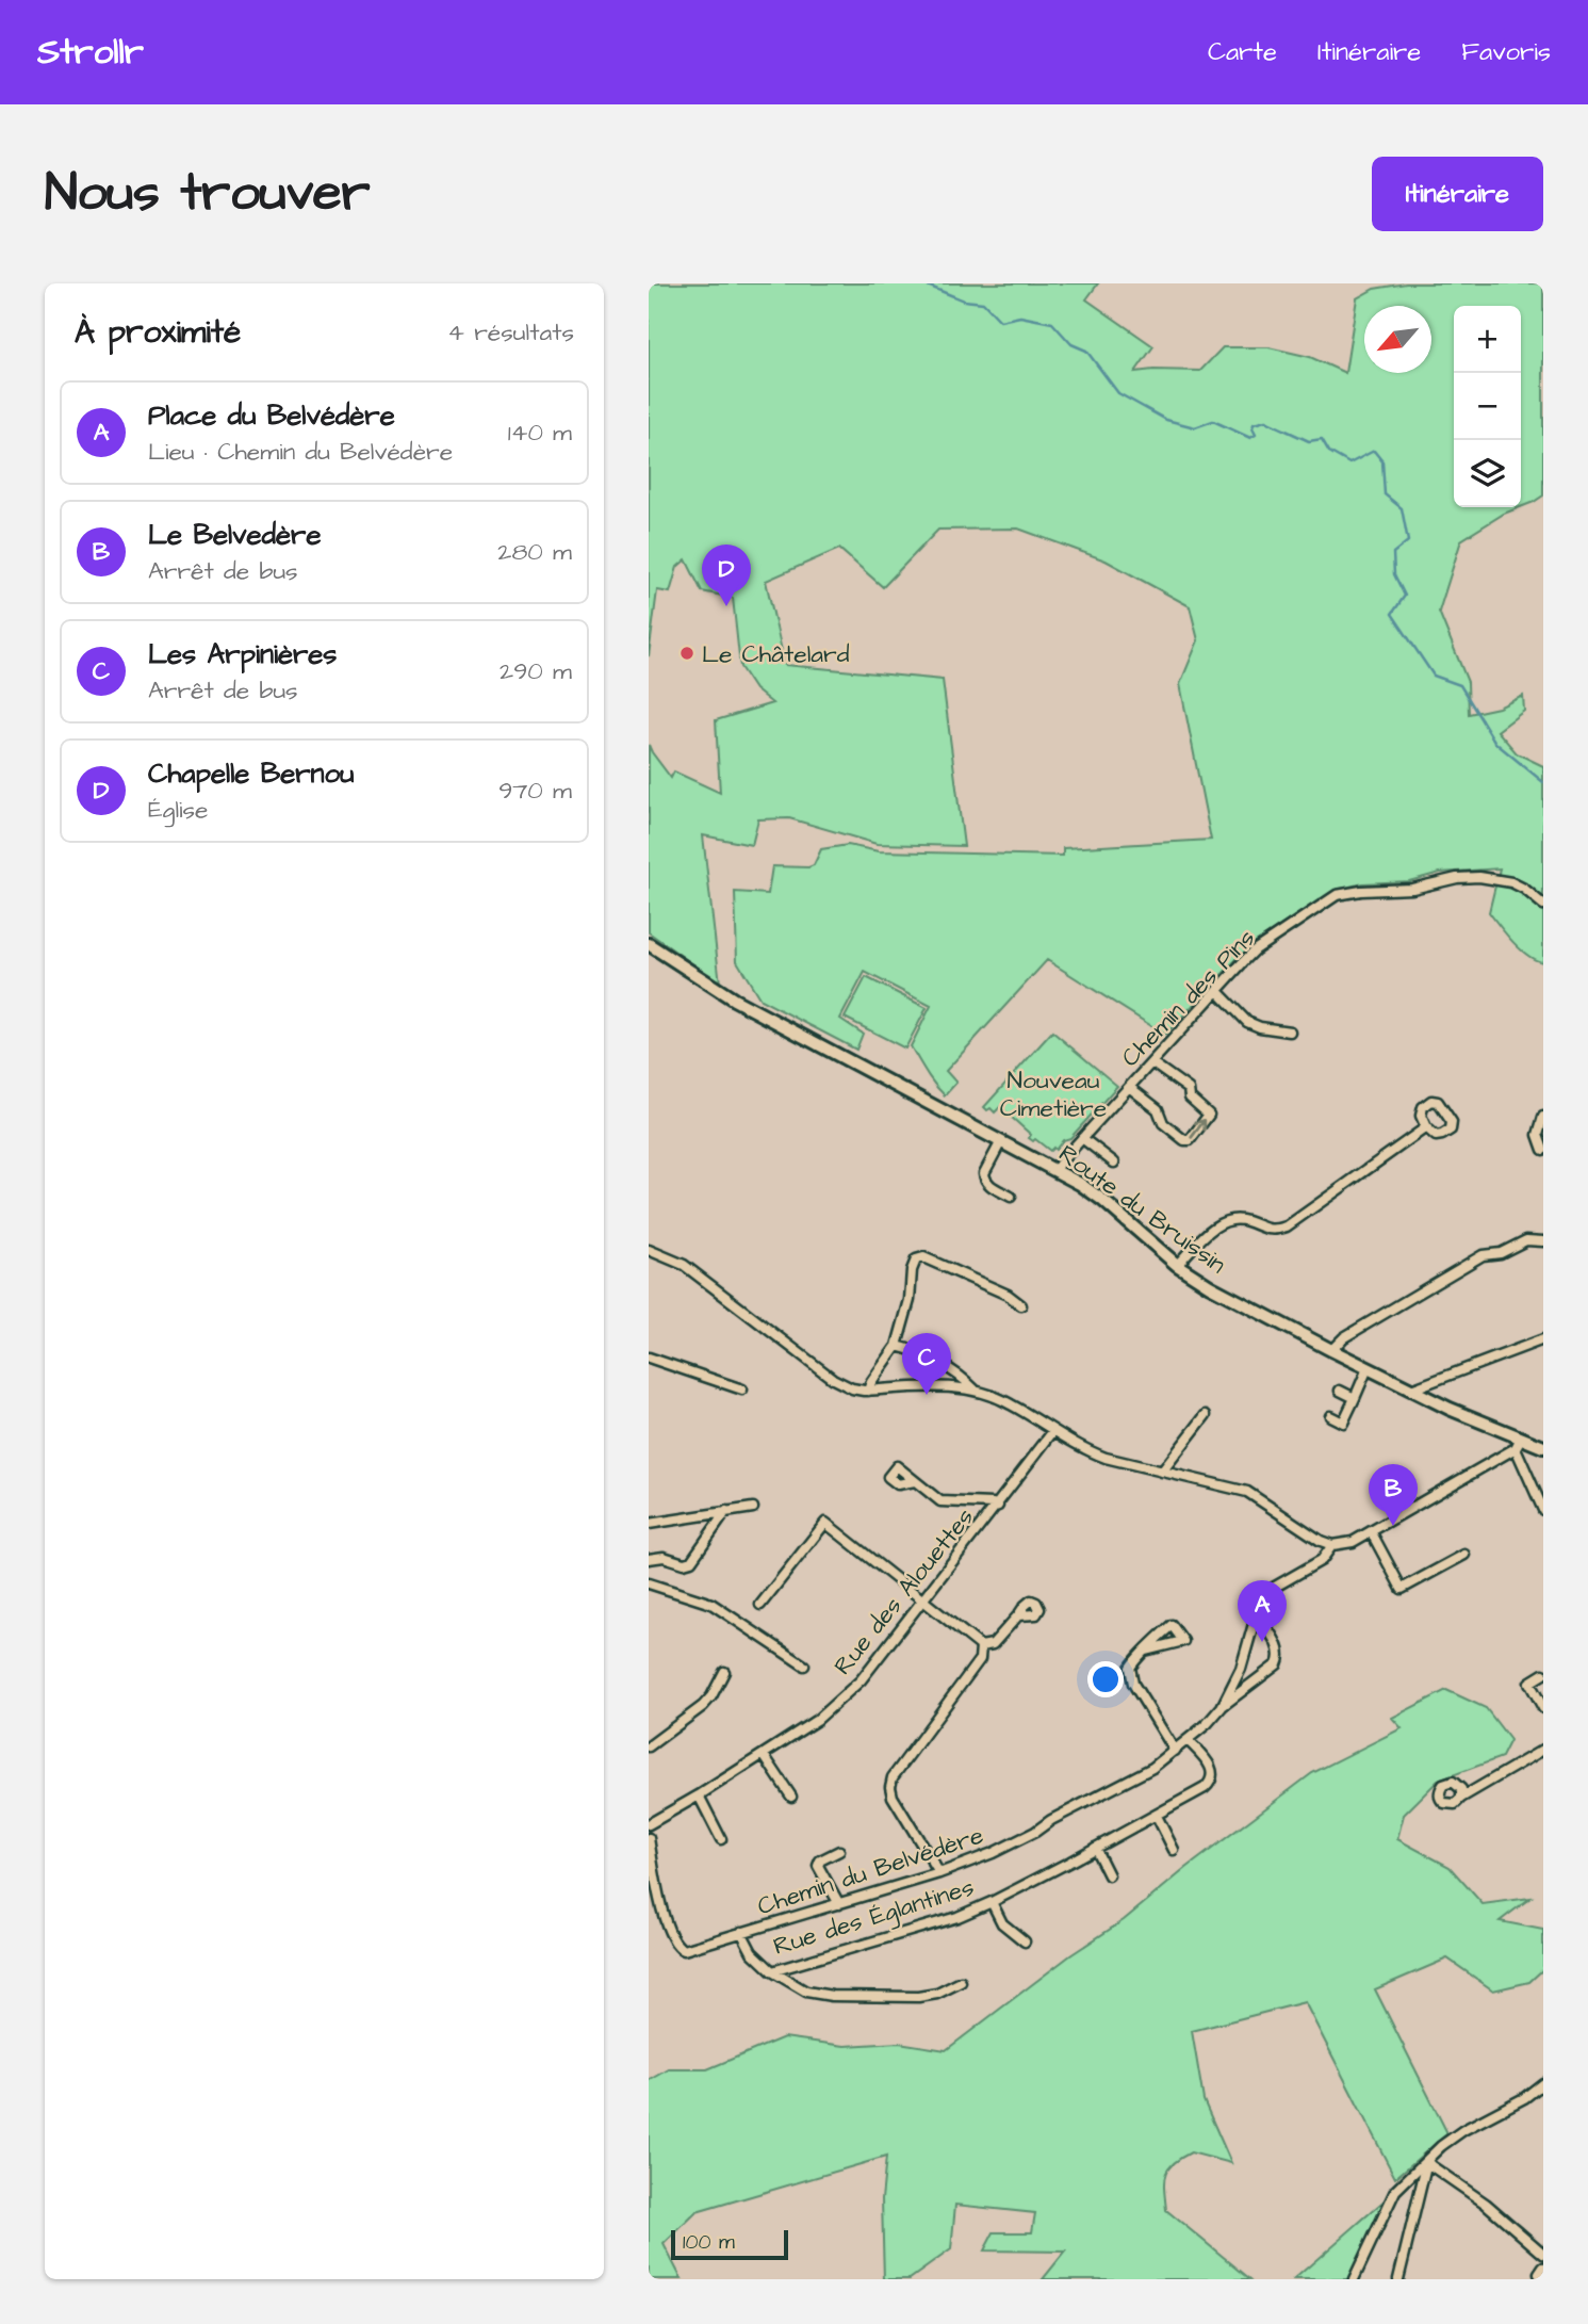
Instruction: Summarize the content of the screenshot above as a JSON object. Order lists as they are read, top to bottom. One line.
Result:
{"streets":{"street":["Chemin des Pins","Route du Bruissin","Rue des Alouettes","Chemin du Belvédère","Rue des Églantines"]},"crossings":[["Chemin des Pins","Route du Bruissin"],["Route du Bruissin","Chemin du Belvédère"],["Chemin du Belvédère","Rue des Églantines"]],"parks":["Nouveau Cimetière"],"places":["Le Châtelard"],"scale_bar":"100 m","north":"bottom left","page":{"header":"Strollr","nav":["Carte","Itinéraire","Favoris"],"buttons":"Itinéraire","title":"Nous trouver","heading":["À proximité","4 résultats"],"map_buttons":["+","−"],"list":[{"mark":"A","name":"Place du Belvédère","note":"Lieu · Chemin du Belvédère","value":"140 m"},{"mark":"B","name":"Le Belvedère","note":"Arrêt de bus","value":"280 m"},{"mark":"C","name":"Les Arpinières","note":"Arrêt de bus","value":"290 m"},{"mark":"D","name":"Chapelle Bernou","note":"Église","value":"970 m"}],"pins":["D","C","B","A"],"scale":"100 m"}}
